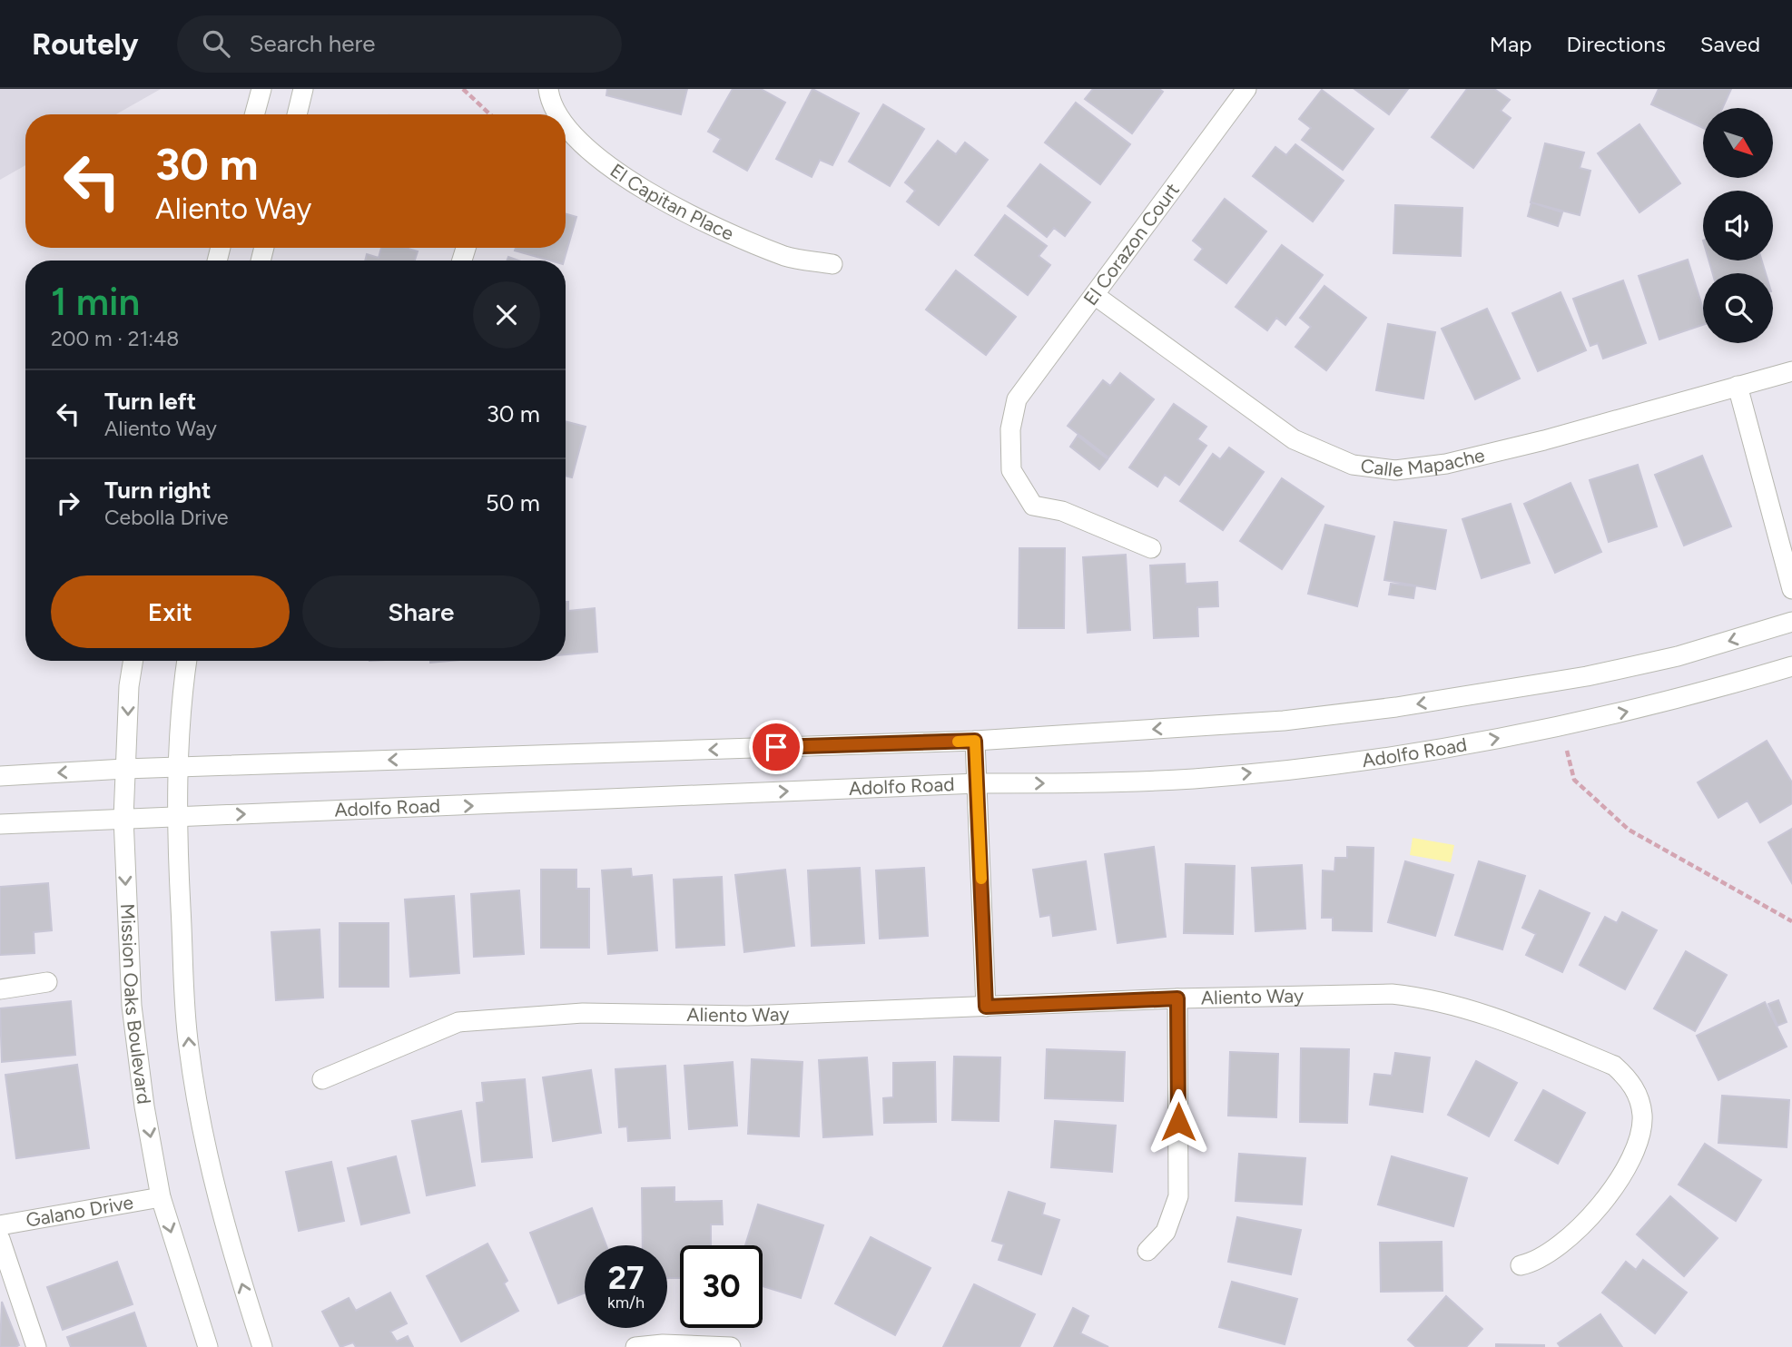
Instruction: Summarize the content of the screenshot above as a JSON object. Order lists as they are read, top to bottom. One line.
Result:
{"streets":{"main road":["El Capitan Place","El Corazon Court","Calle Mapache","Adolfo Road","Aliento Way","Mission Oaks Boulevard","Galano Drive"]},"crossings":[["El Corazon Court","Calle Mapache"],["Adolfo Road","Mission Oaks Boulevard"],["Mission Oaks Boulevard","Galano Drive"]],"north":"bottom right","page":{"header":"Routely","search":"Search here","nav":["Map","Directions","Saved"],"turn":["30 m","Aliento Way"],"heading":["1 min","200 m · 21:48"],"list":[{"name":"Turn left","note":"Aliento Way","value":"30 m"},{"name":"Turn right","note":"Cebolla Drive","value":"50 m"}],"buttons":["Exit","Share"],"speed":"27 km/h","limit":"30"}}
